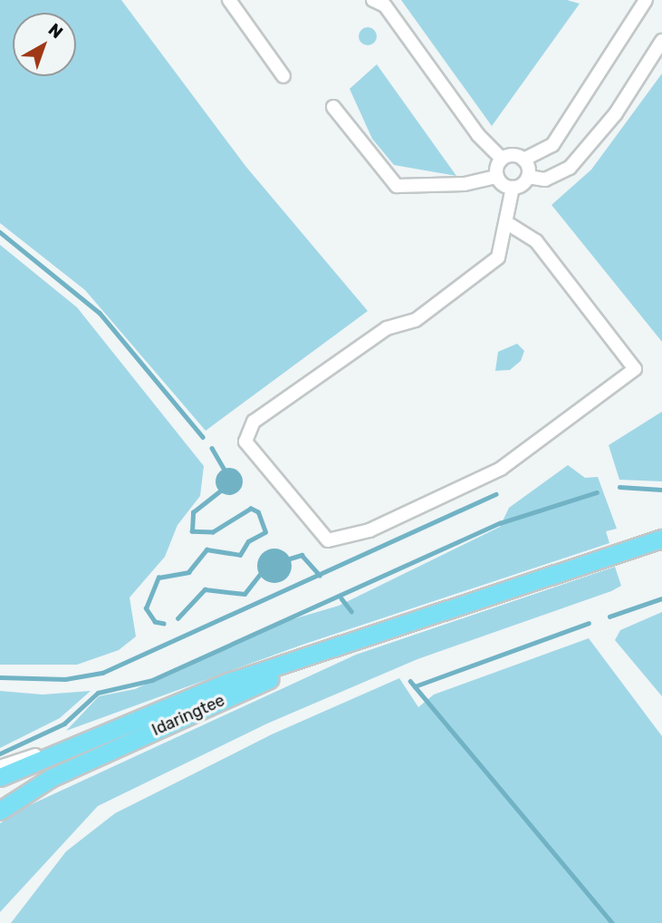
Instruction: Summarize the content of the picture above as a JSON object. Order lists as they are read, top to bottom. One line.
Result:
{"streets":{"main road":["Idaringtee"]},"north":"top right"}
